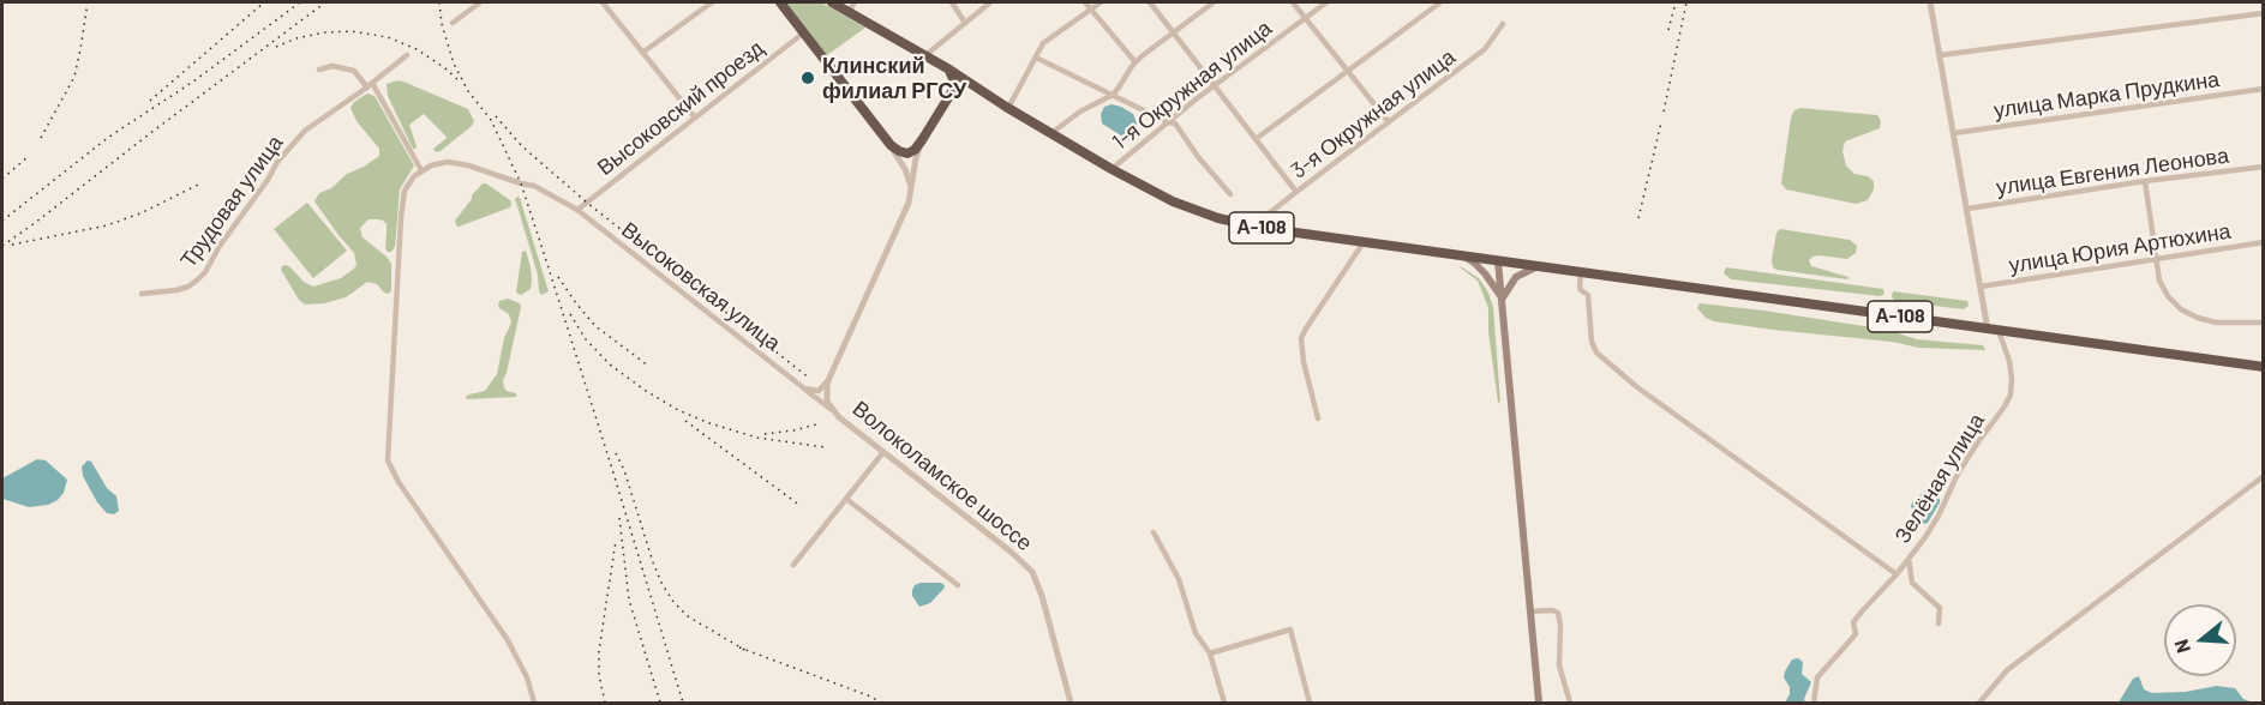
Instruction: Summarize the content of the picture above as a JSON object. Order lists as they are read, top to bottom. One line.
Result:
{"streets":{"highway":["А-108"],"street":["1-я Окружная улица","улица Марка Прудкина","Высоковский проезд","3-я Окружная улица","улица Евгения Леонова","Трудовая улица","улица Юрия Артюхина","Высоковская улица","Волоколамское шоссе","Зелёная улица"]},"crossings":[["1-я Окружная улица","А-108"],["Высоковский проезд","Высоковская улица"],["3-я Окружная улица","А-108"],["А-108","Зелёная улица"],["Высоковская улица","Волоколамское шоссе"]],"places":["Клинский филиал РГСУ"],"north":"left"}
